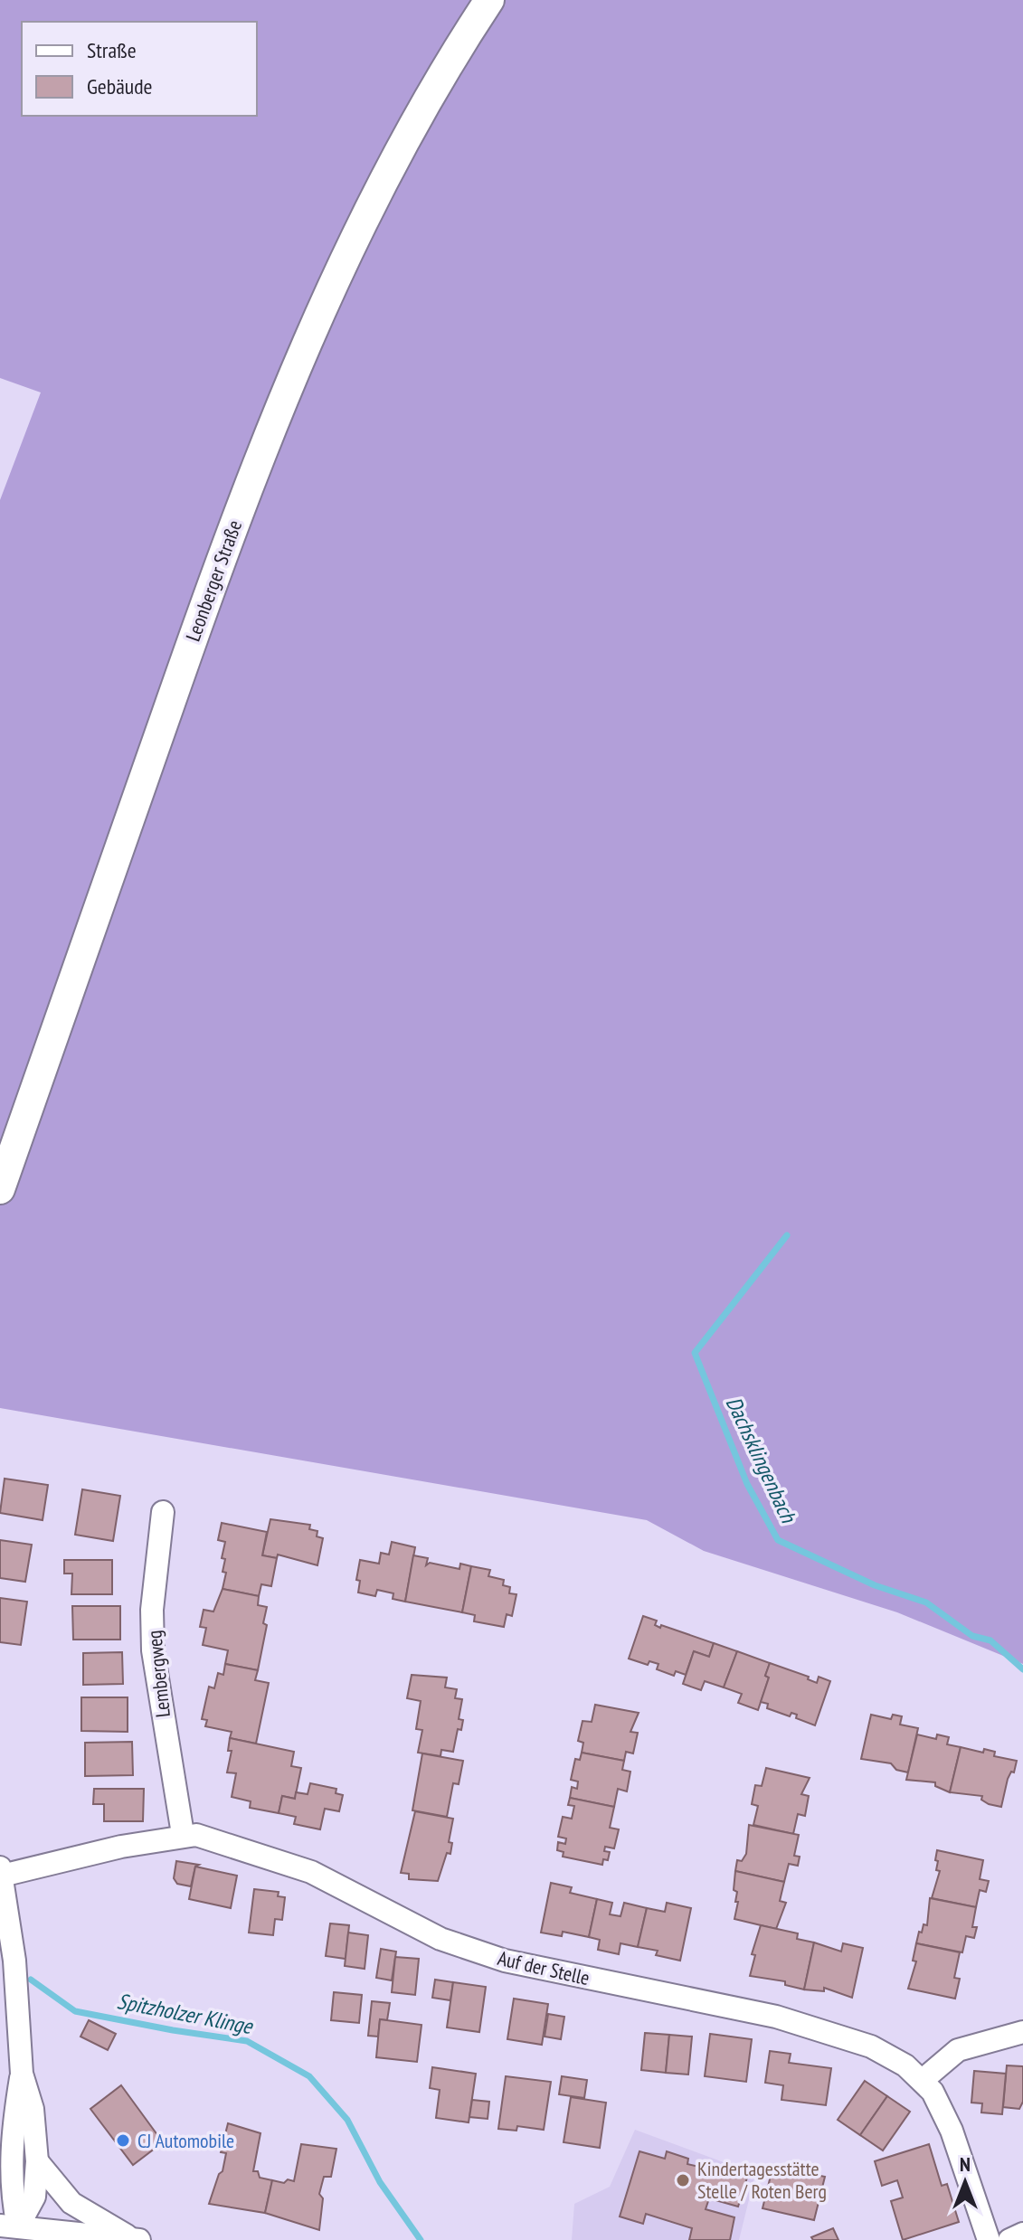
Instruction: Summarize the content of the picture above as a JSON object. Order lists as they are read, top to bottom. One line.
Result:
{"streets":{"main road":["Leonberger Straße"],"street":["Lembergweg","Auf der Stelle"]},"crossings":[["Lembergweg","Auf der Stelle"]],"water":["Dachsklingenbach","Spitzholzer Klinge"],"places":["CJ Automobile","Kindertagesstätte Stelle / Roten Berg"],"legend":["Straße","Gebäude"],"north":"top"}
